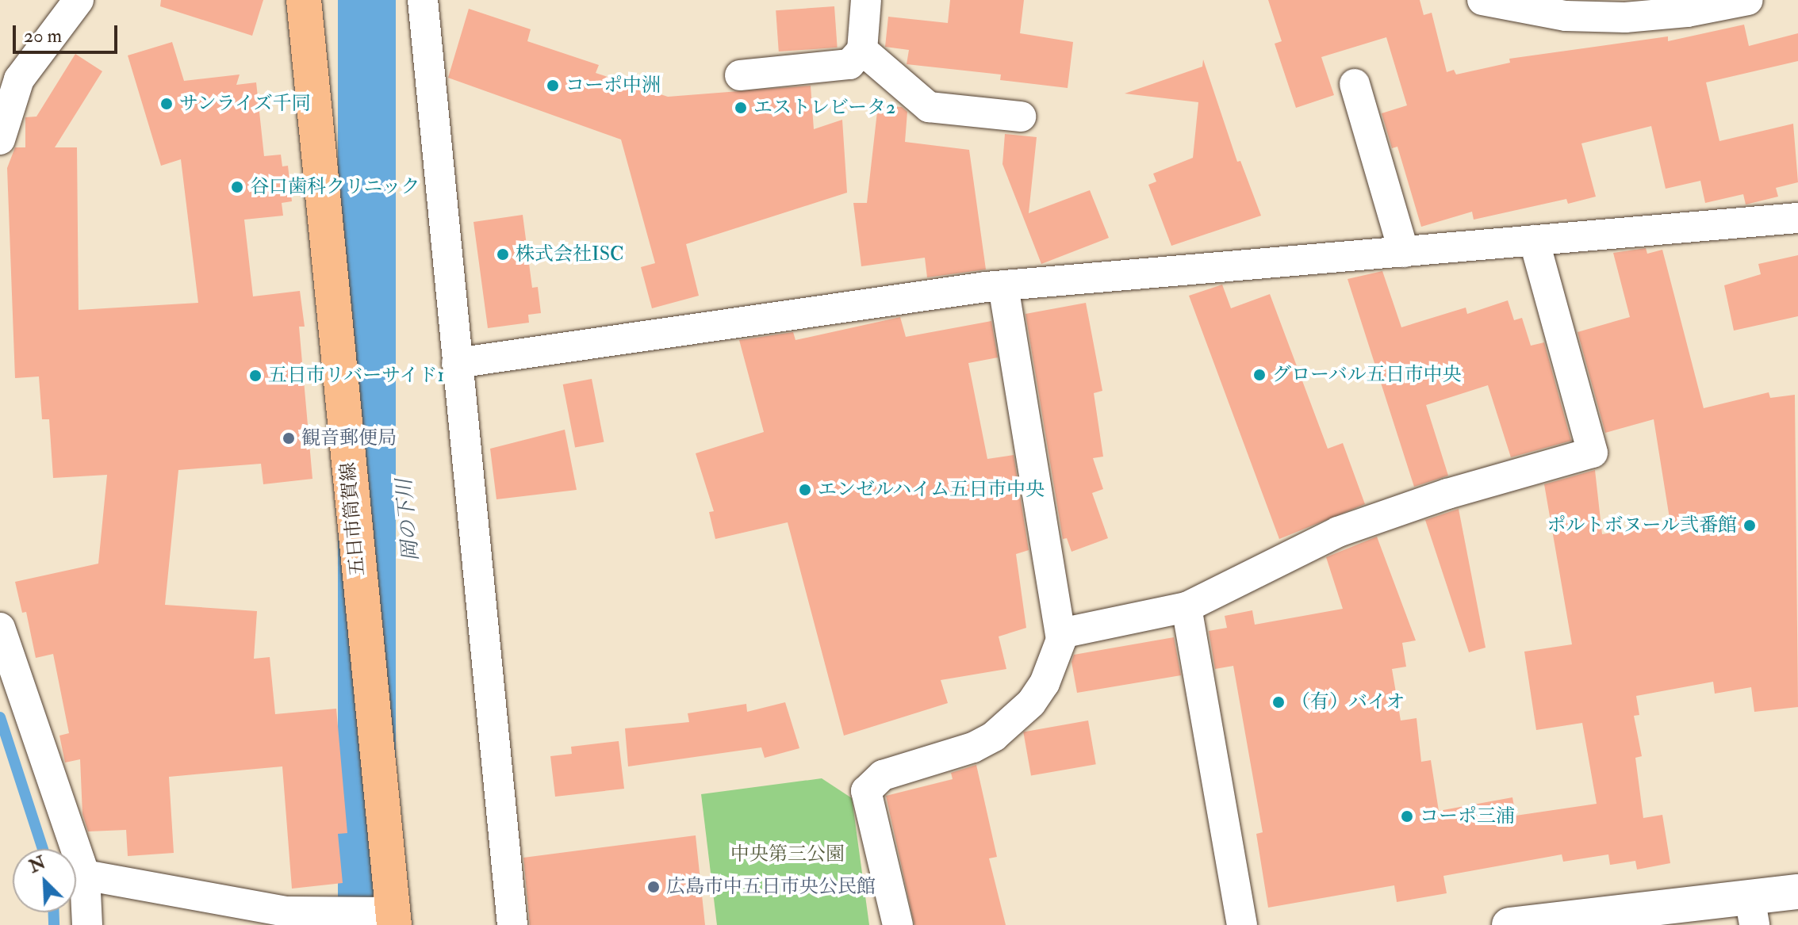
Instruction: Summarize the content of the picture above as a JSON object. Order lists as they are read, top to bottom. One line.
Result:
{"streets":{"main road":["五日市筒賀線"]},"water":["岡の下川"],"parks":["中央第三公園"],"places":["コーポ中洲","サンライズ千同","エストレビータ2","谷口歯科クリニック","株式会社ISC","グローバル五日市中央","五日市リバーサイド1","観音郵便局","エンゼルハイム五日市中央","ポルトボヌール弐番館","（有）バイオ","コーポ三浦","広島市中五日市央公民館"],"scale_bar":"20 m","north":"top left"}
